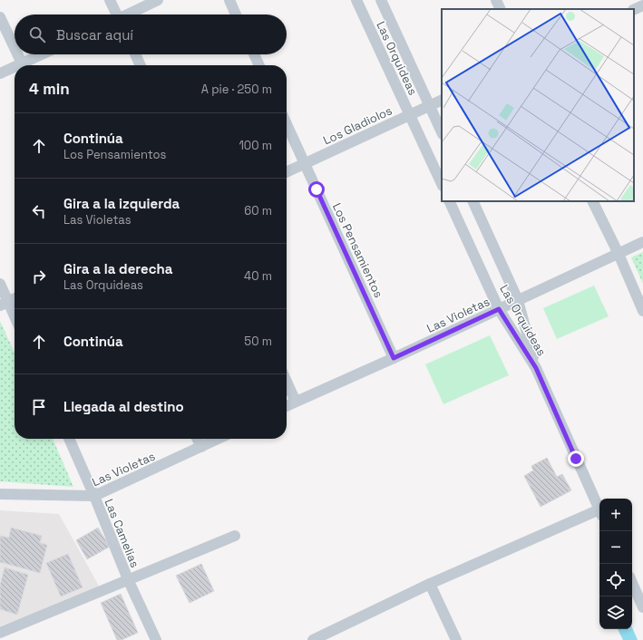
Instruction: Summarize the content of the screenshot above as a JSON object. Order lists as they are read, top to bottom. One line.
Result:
{"streets":{"street":["Las Orquideas","Los Gladiolos","Los Pensamientos","Las Violetas","Las Camelias"]},"crossings":[["Las Orquideas","Los Gladiolos"],["Las Orquideas","Las Violetas"],["Los Gladiolos","Los Pensamientos"],["Los Pensamientos","Las Violetas"],["Las Violetas","Las Camelias"]],"page":{"search":"Buscar aquí","heading":["4 min","A pie · 250 m"],"list":[["Continúa","Los Pensamientos","100 m"],["Gira a la izquierda","Las Violetas","60 m"],["Gira a la derecha","Las Orquideas","40 m"],["Continúa","50 m"],"Llegada al destino"],"map_buttons":["+","−"]}}
